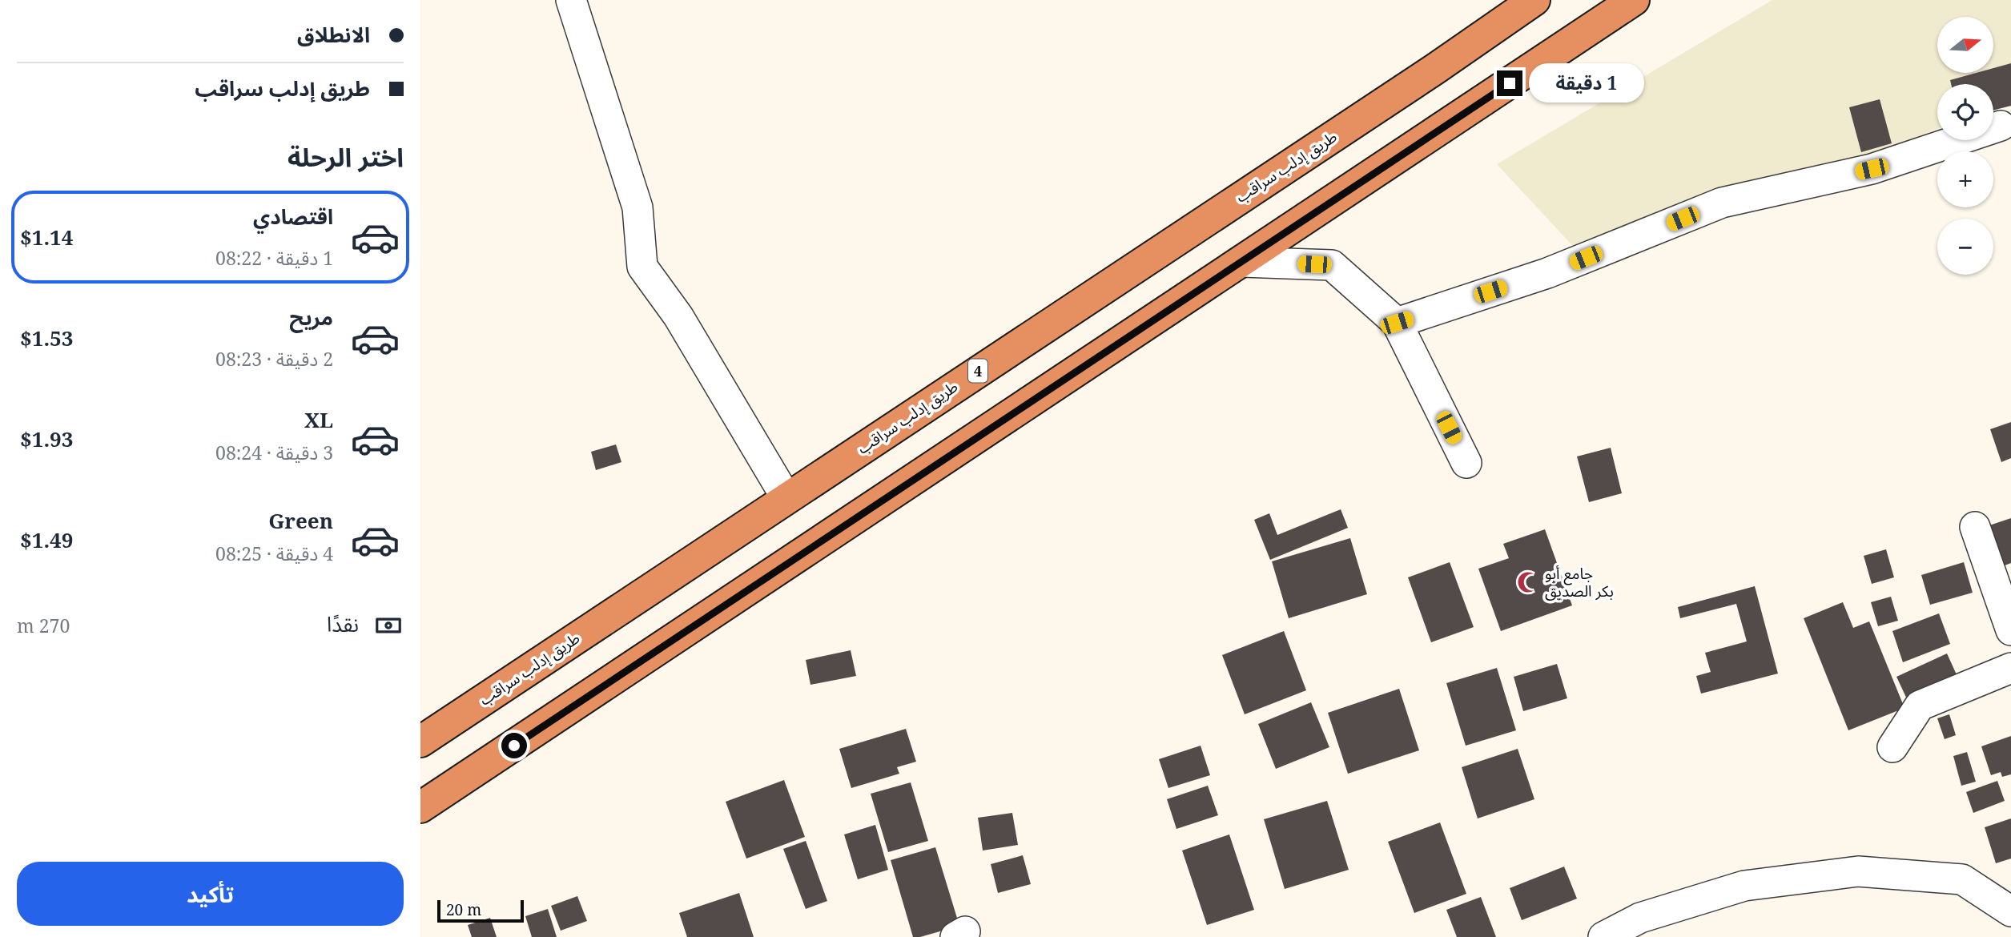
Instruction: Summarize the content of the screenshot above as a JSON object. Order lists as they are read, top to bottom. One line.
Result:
{"streets":{"highway":["طريق إدلب سراقب","4"]},"places":{"mosque":["جامع أبو بكر الصديق"]},"scale_bar":"20 m","north":"right","page":{"banner":["الانطلاق","طريق إدلب سراقب"],"map_buttons":["+","−"],"bubble":"1 دقيقة","heading":"اختر الرحلة","list":[{"name":"اقتصادي","note":"1 دقيقة · 08:22","value":"$1.14"},{"name":"مريح","note":"2 دقيقة · 08:23","value":"$1.53"},{"name":"XL","note":"3 دقيقة · 08:24","value":"$1.93"},{"name":"Green","note":"4 دقيقة · 08:25","value":"$1.49"}],"pay":["نقدًا","270 m"],"buttons":"تأكيد","scale":"20 m"}}
